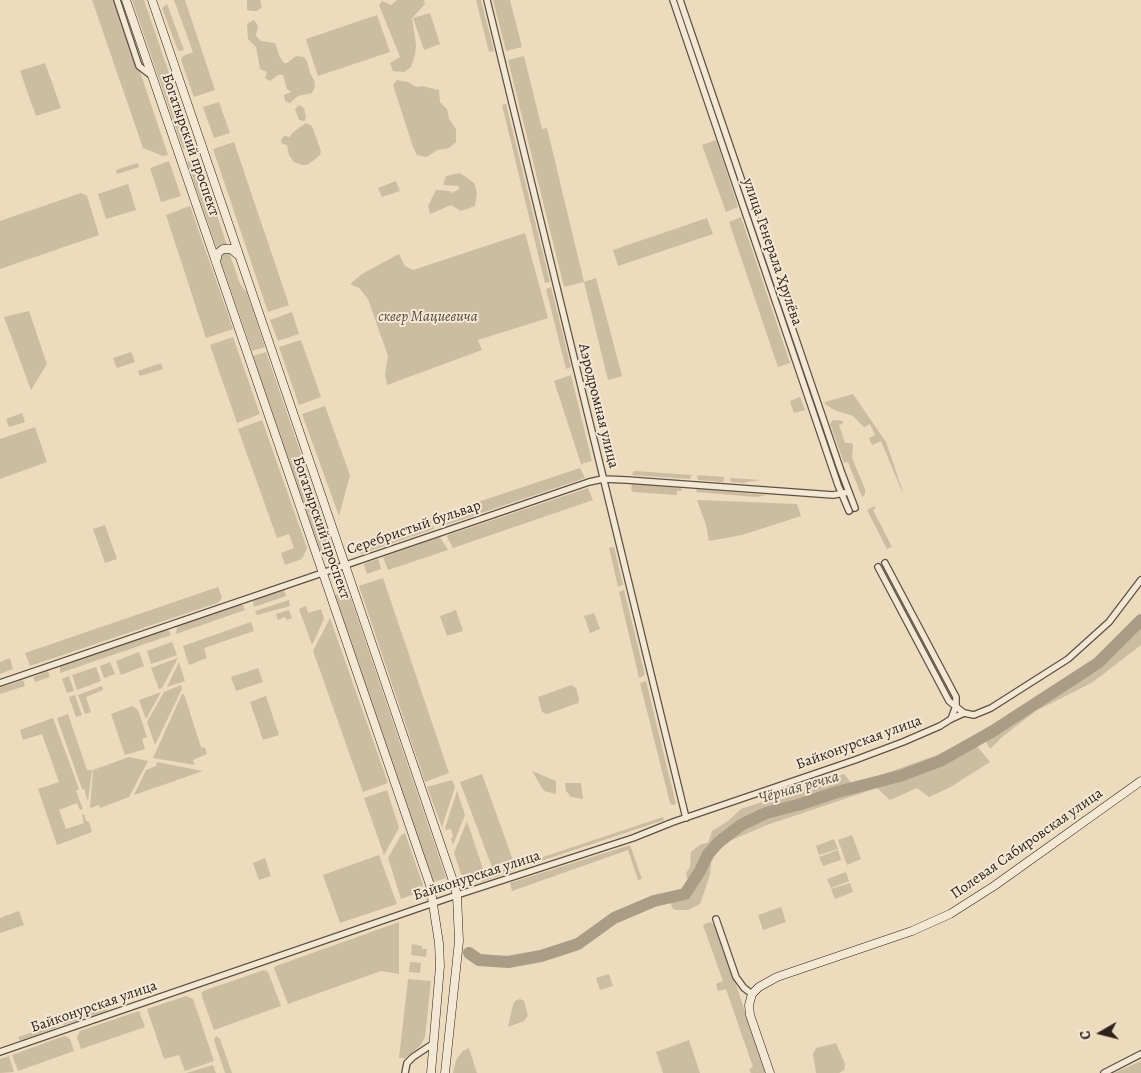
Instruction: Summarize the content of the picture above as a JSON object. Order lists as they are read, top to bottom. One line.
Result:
{"streets":{"main road":["Богатырский проспект","Полевая Сабировская улица"],"street":["улица Генерала Хрулёва","Аэродромная улица","Серебристый бульвар","Байконурская улица"]},"crossings":[["Богатырский проспект","Серебристый бульвар"],["Богатырский проспект","Байконурская улица"],["улица Генерала Хрулёва","Серебристый бульвар"],["Аэродромная улица","Серебристый бульвар"],["Аэродромная улица","Байконурская улица"]],"water":["Чёрная речка"],"parks":["сквер Мациевича"],"north":"left"}
